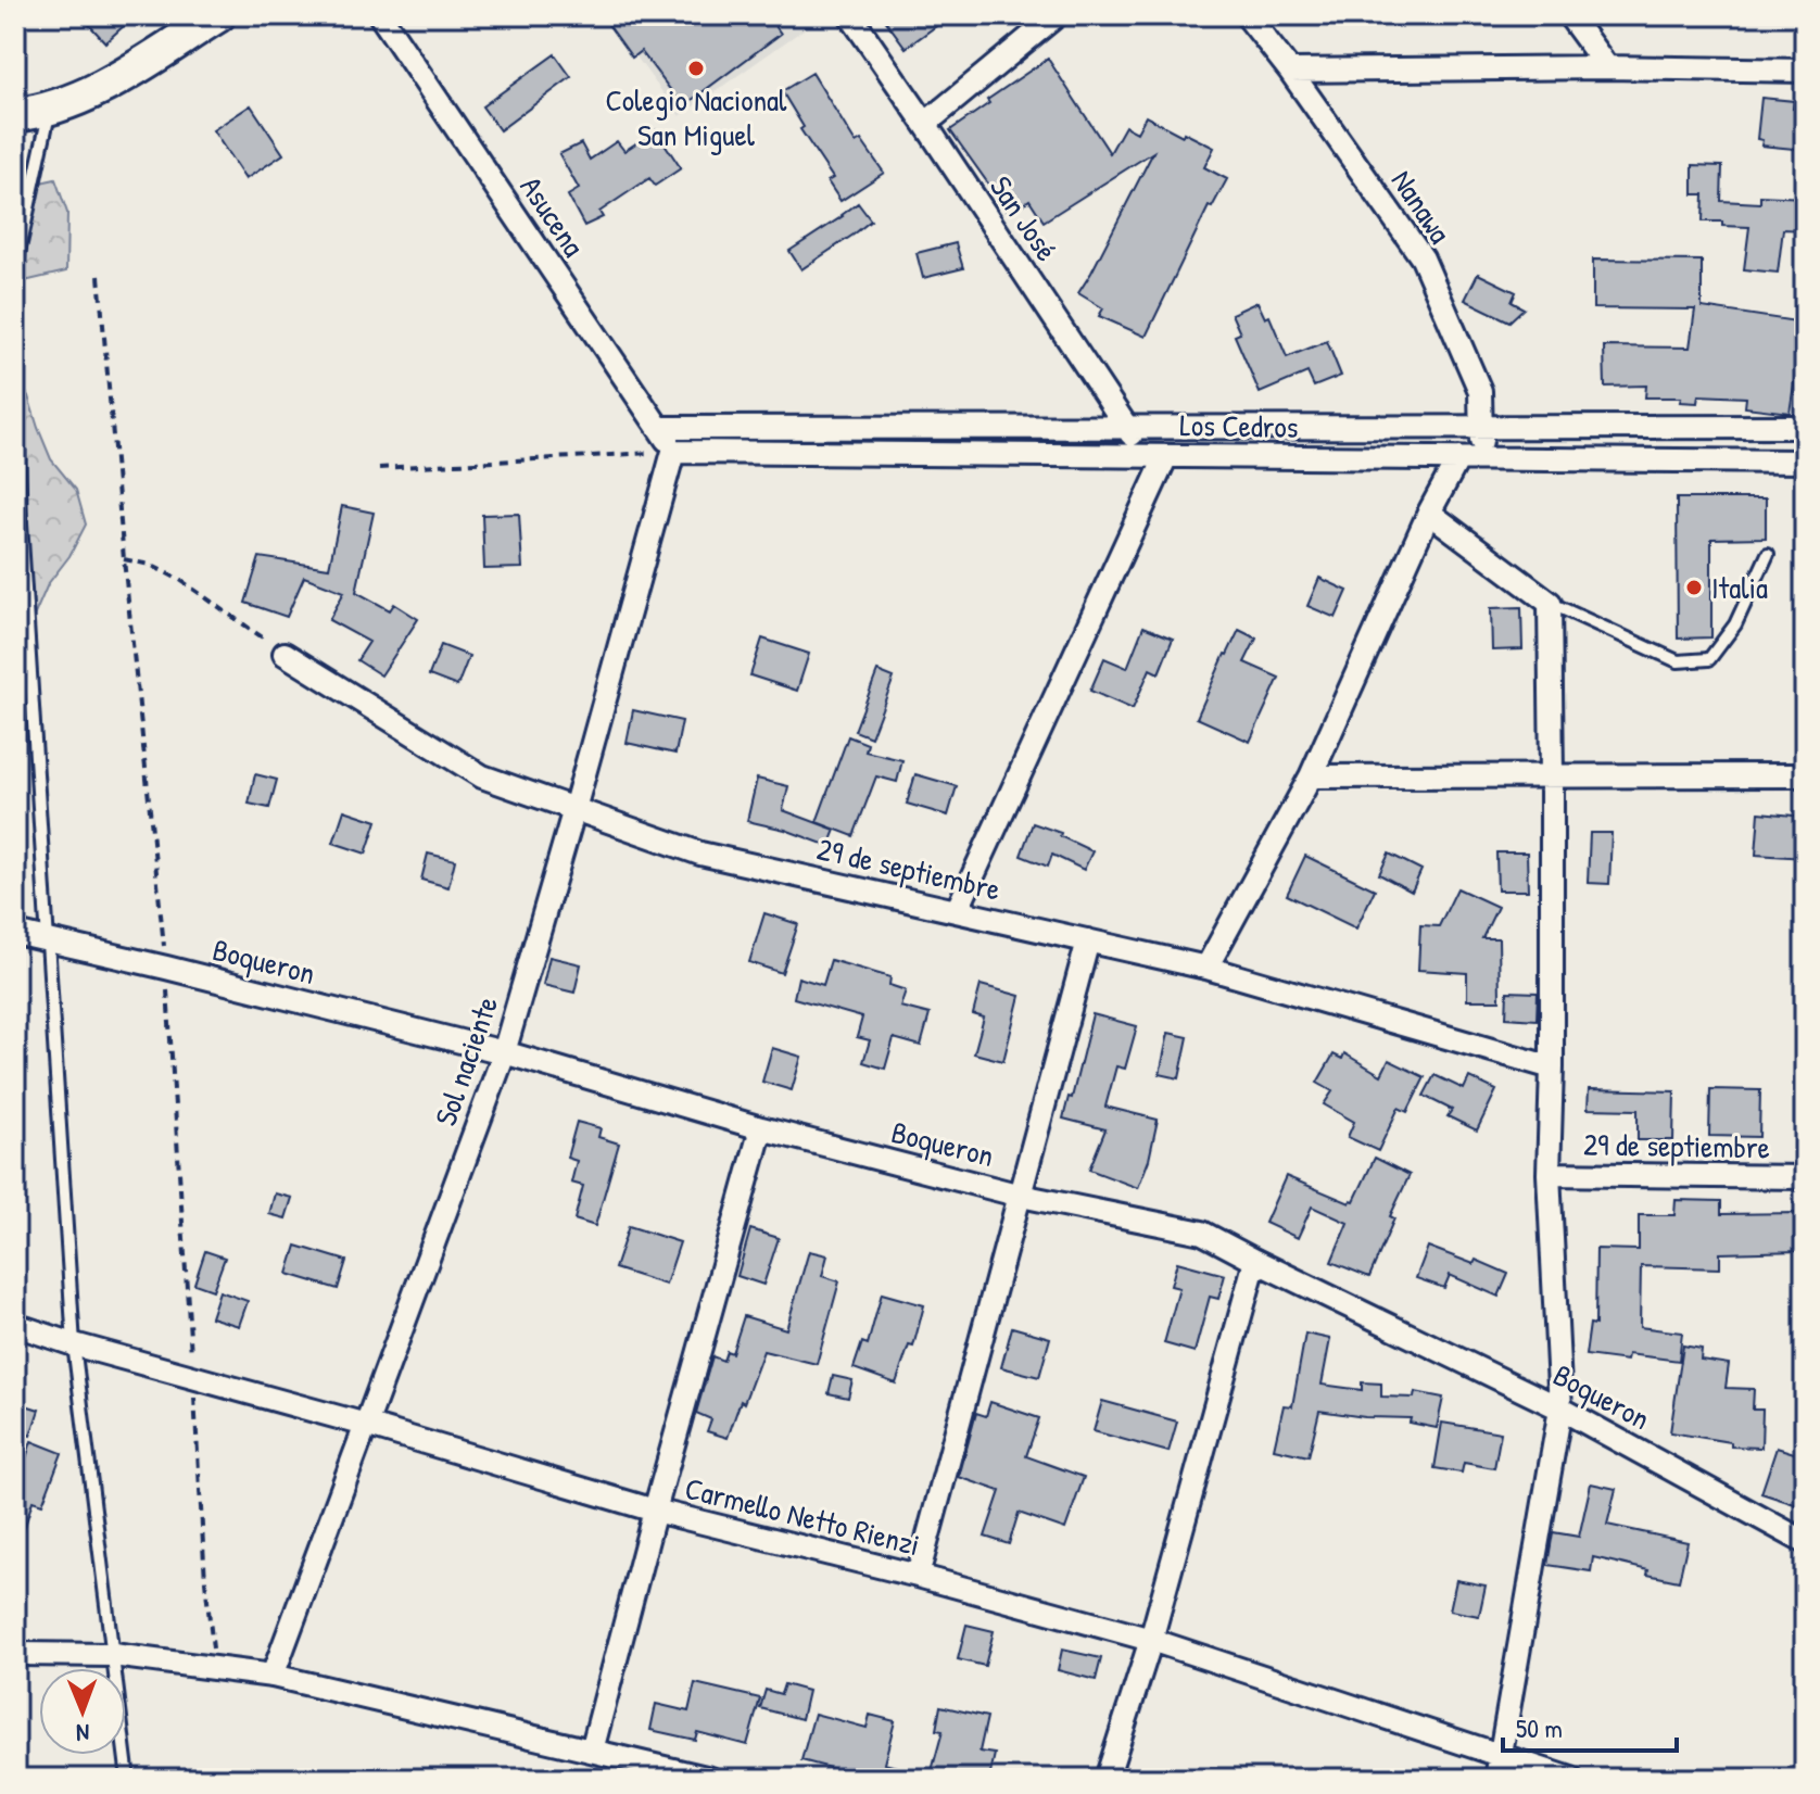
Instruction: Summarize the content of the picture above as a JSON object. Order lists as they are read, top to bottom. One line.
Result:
{"streets":{"street":["Nanawa","Asucena","San José","Los Cedros","29 de septiembre","Boqueron","Sol naciente","Carmello Netto Rienzi"]},"crossings":[["Nanawa","Los Cedros"],["Asucena","Los Cedros"],["Asucena","Sol naciente"],["San José","Los Cedros"],["Los Cedros","Sol naciente"],["29 de septiembre","Sol naciente"],["Boqueron","Sol naciente"],["Sol naciente","Carmello Netto Rienzi"]],"places":["Colegio Nacional San Miguel","Italia"],"scale_bar":"50 m","north":"bottom"}
